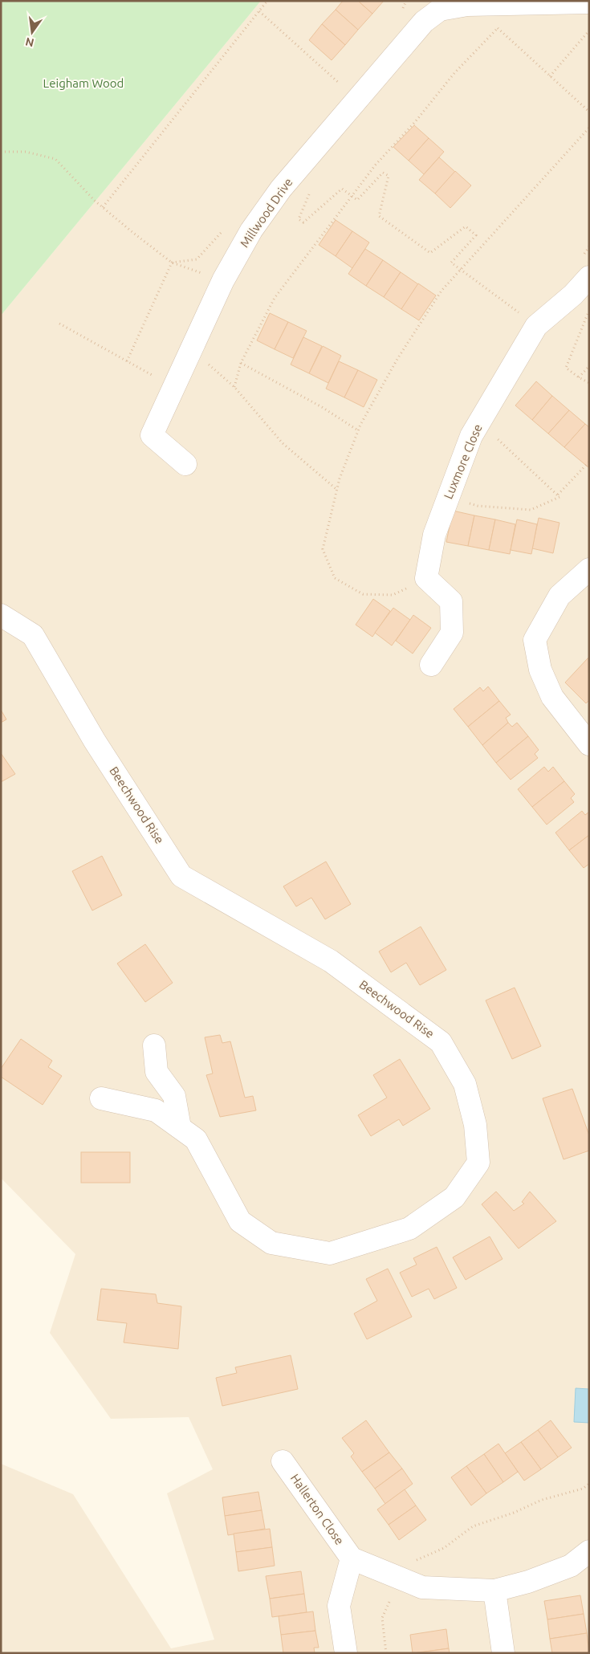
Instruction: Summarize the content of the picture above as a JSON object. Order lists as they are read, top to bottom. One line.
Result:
{"streets":{"street":["Millwood Drive","Luxmore Close","Beechwood Rise","Hallerton Close"]},"parks":["Leigham Wood"],"north":"bottom"}
